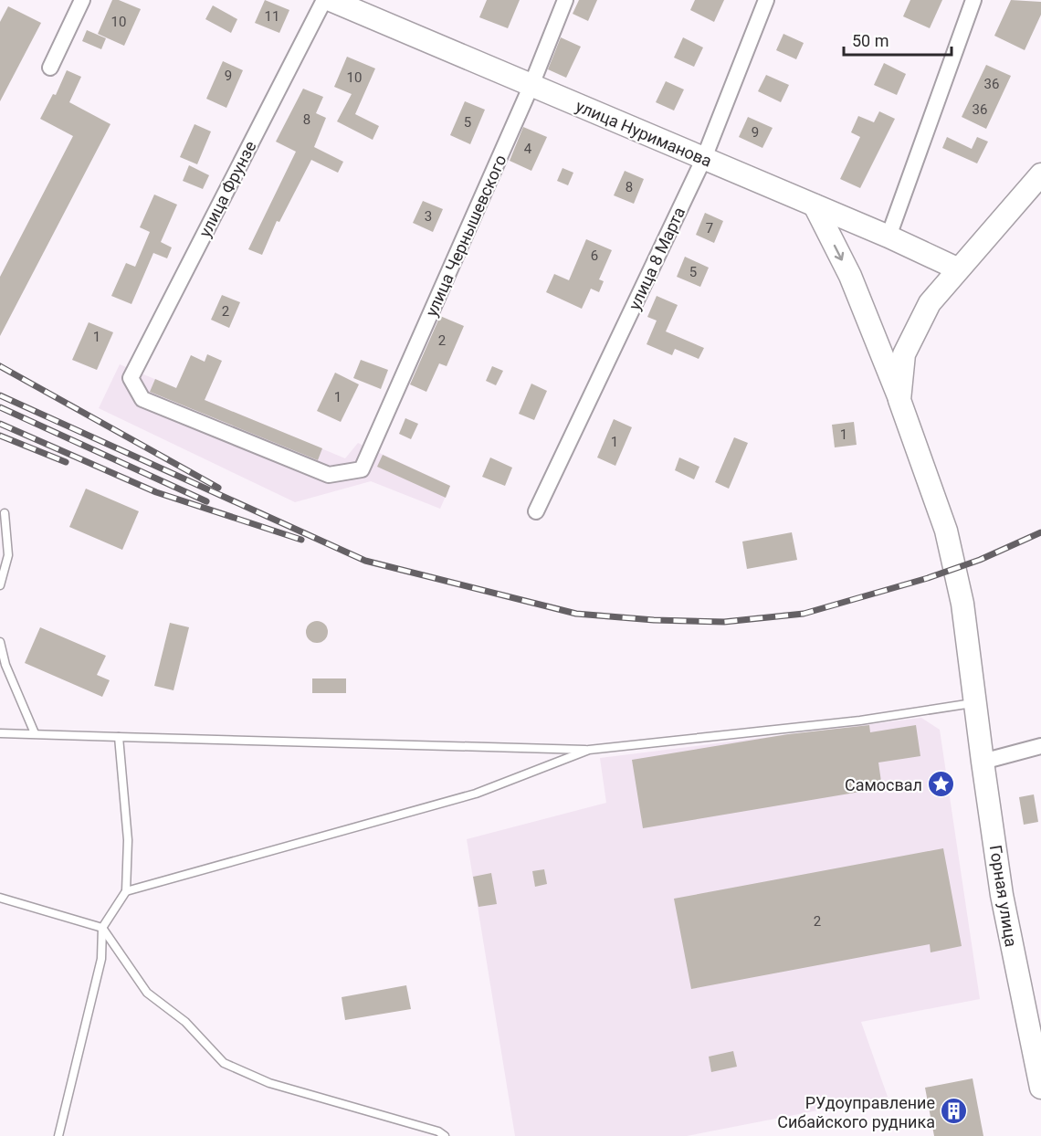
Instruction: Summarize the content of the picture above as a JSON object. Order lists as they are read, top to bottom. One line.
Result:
{"streets":{"main road":["улица Нуриманова","Горная улица"],"street":["улица Фрунзе","улица Чернышевского","улица 8 Марта"]},"crossings":[["улица Нуриманова","улица Чернышевского"],["улица Нуриманова","улица 8 Марта"],["улица Нуриманова","Горная улица"],["улица Фрунзе","улица Чернышевского"]],"places":{"place":["Самосвал"],"building":["РУдоуправление Сибайского рудника"]},"house_numbers":["11","10","9","10","36","36","8","5","9","4","8","3","7","6","5","2","1","2","1","1","1","2"],"scale_bar":"50 m"}
